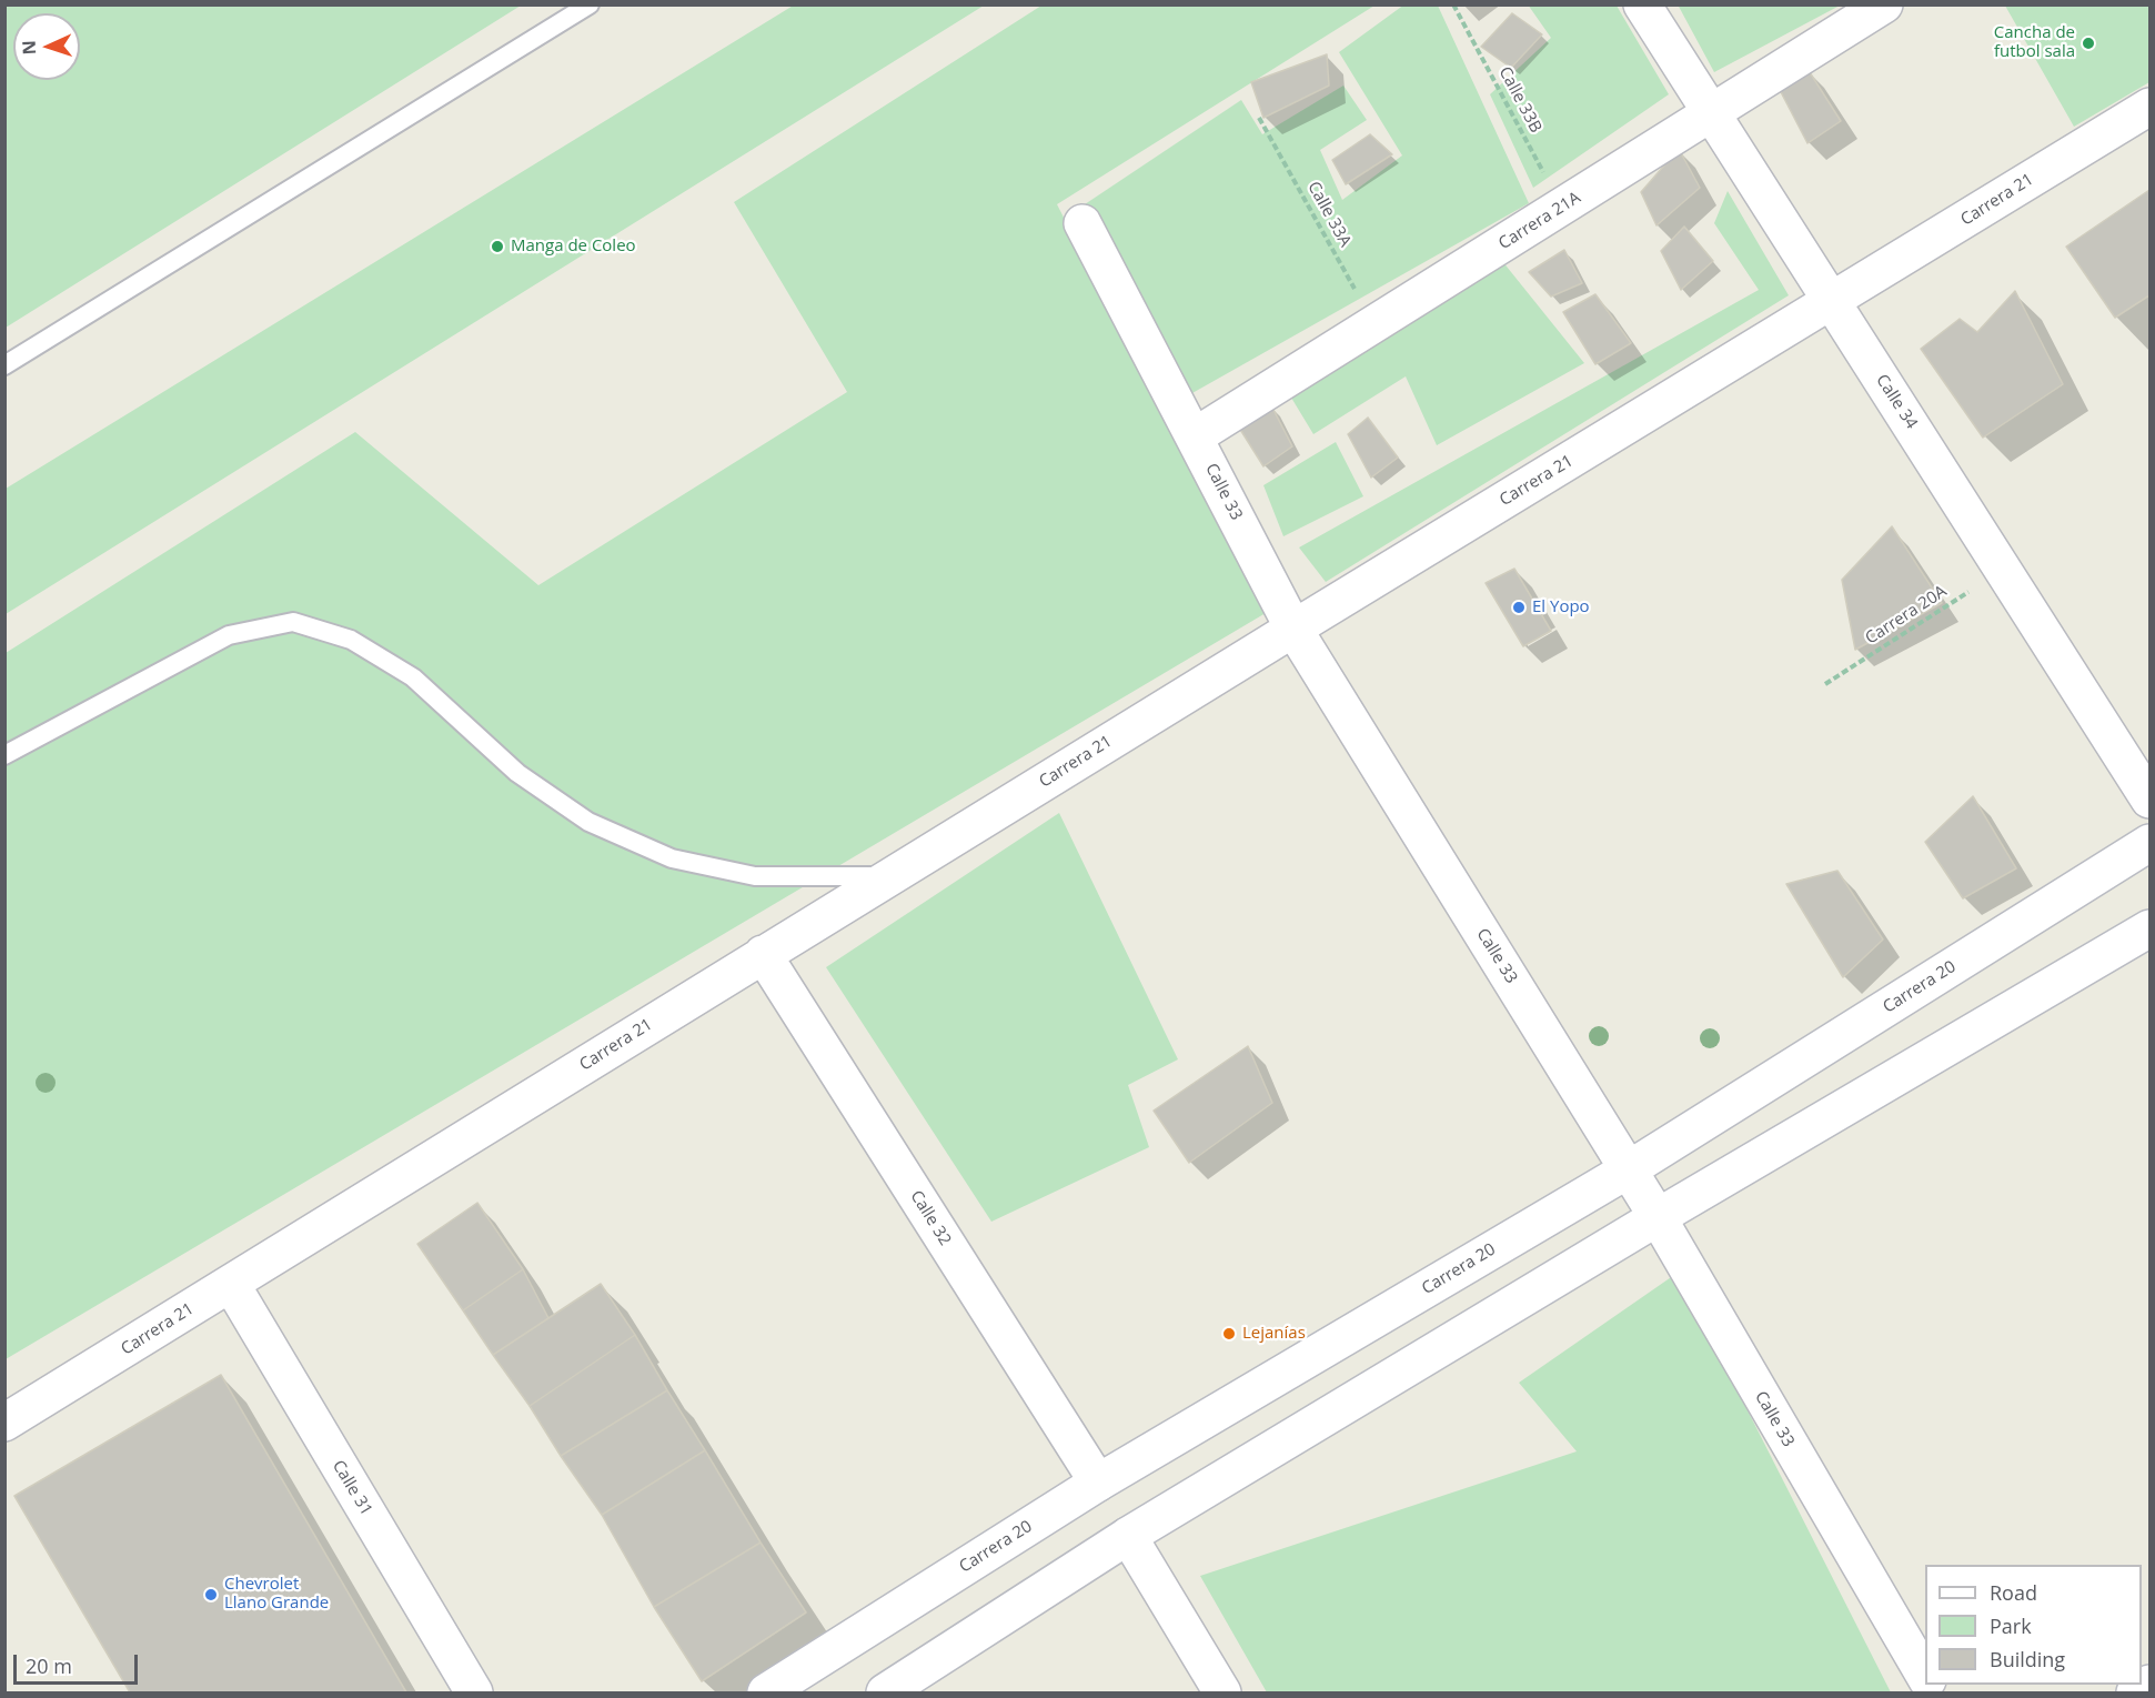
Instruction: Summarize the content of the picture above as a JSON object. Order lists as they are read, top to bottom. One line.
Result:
{"streets":{"street":["Carrera 21","Carrera 21A","Calle 34","Calle 33","Carrera 20","Calle 32","Calle 31"],"path":["Calle 33B","Calle 33A","Carrera 20A"]},"crossings":[["Calle 33B","Carrera 21A"],["Carrera 21","Calle 34"],["Carrera 21","Calle 33"],["Carrera 21","Calle 32"],["Carrera 21","Calle 31"],["Calle 33A","Carrera 21A"],["Carrera 21A","Calle 34"],["Carrera 21A","Calle 33"],["Calle 34","Carrera 20A"],["Calle 33","Carrera 20"],["Carrera 20","Calle 32"]],"places":["Cancha de futbol sala","Manga de Coleo","El Yopo","Lejanías","Chevrolet Llano Grande"],"legend":["Road","Park","Building"],"scale_bar":"20 m","north":"left"}
